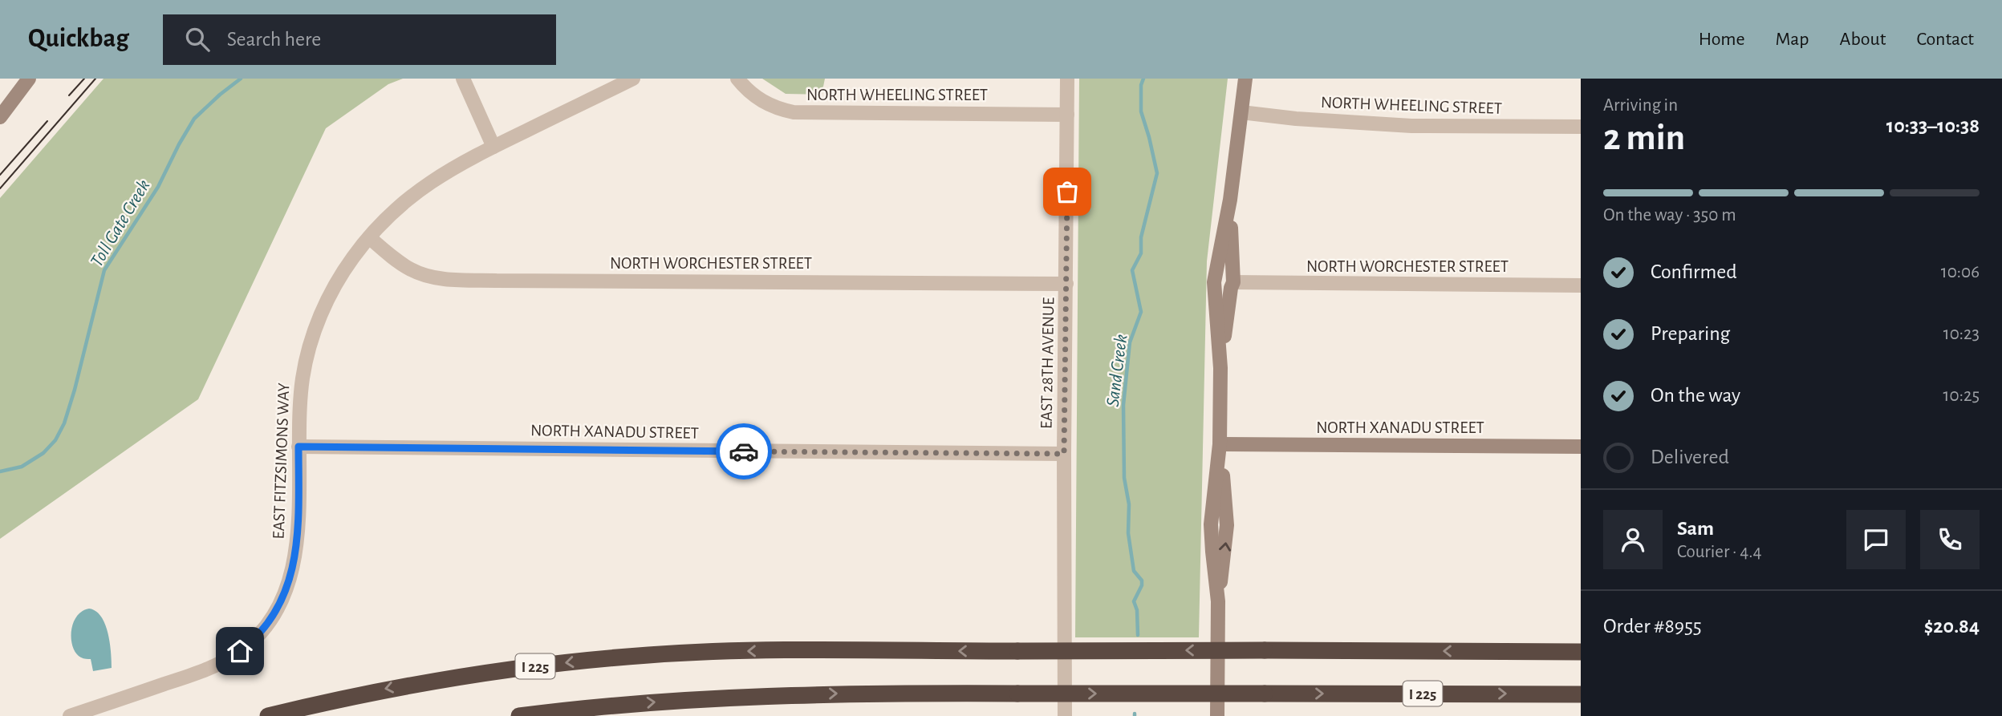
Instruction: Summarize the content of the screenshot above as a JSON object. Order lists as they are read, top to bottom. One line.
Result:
{"streets":{"highway":["I 225"],"street":["NORTH WHEELING STREET","NORTH WORCHESTER STREET","EAST 28TH AVENUE","NORTH XANADU STREET","EAST FITZSIMONS WAY"]},"crossings":[["NORTH WHEELING STREET","EAST 28TH AVENUE"],["NORTH WORCHESTER STREET","EAST 28TH AVENUE"],["NORTH WORCHESTER STREET","EAST FITZSIMONS WAY"],["EAST 28TH AVENUE","NORTH XANADU STREET"],["NORTH XANADU STREET","EAST FITZSIMONS WAY"]],"water":["Toll Gate Creek","Sand Creek"],"page":{"header":"Quickbag","search":"Search here","nav":["Home","Map","About","Contact"],"heading":["2 min","Arriving in","10:33–10:38"],"panel":["Sam","Courier · 4.4","Order #8955","$20.84"],"bar":"On the way · 350 m","list":[["Confirmed","10:06"],["Preparing","10:23"],["On the way","10:25"],"Delivered"]}}
